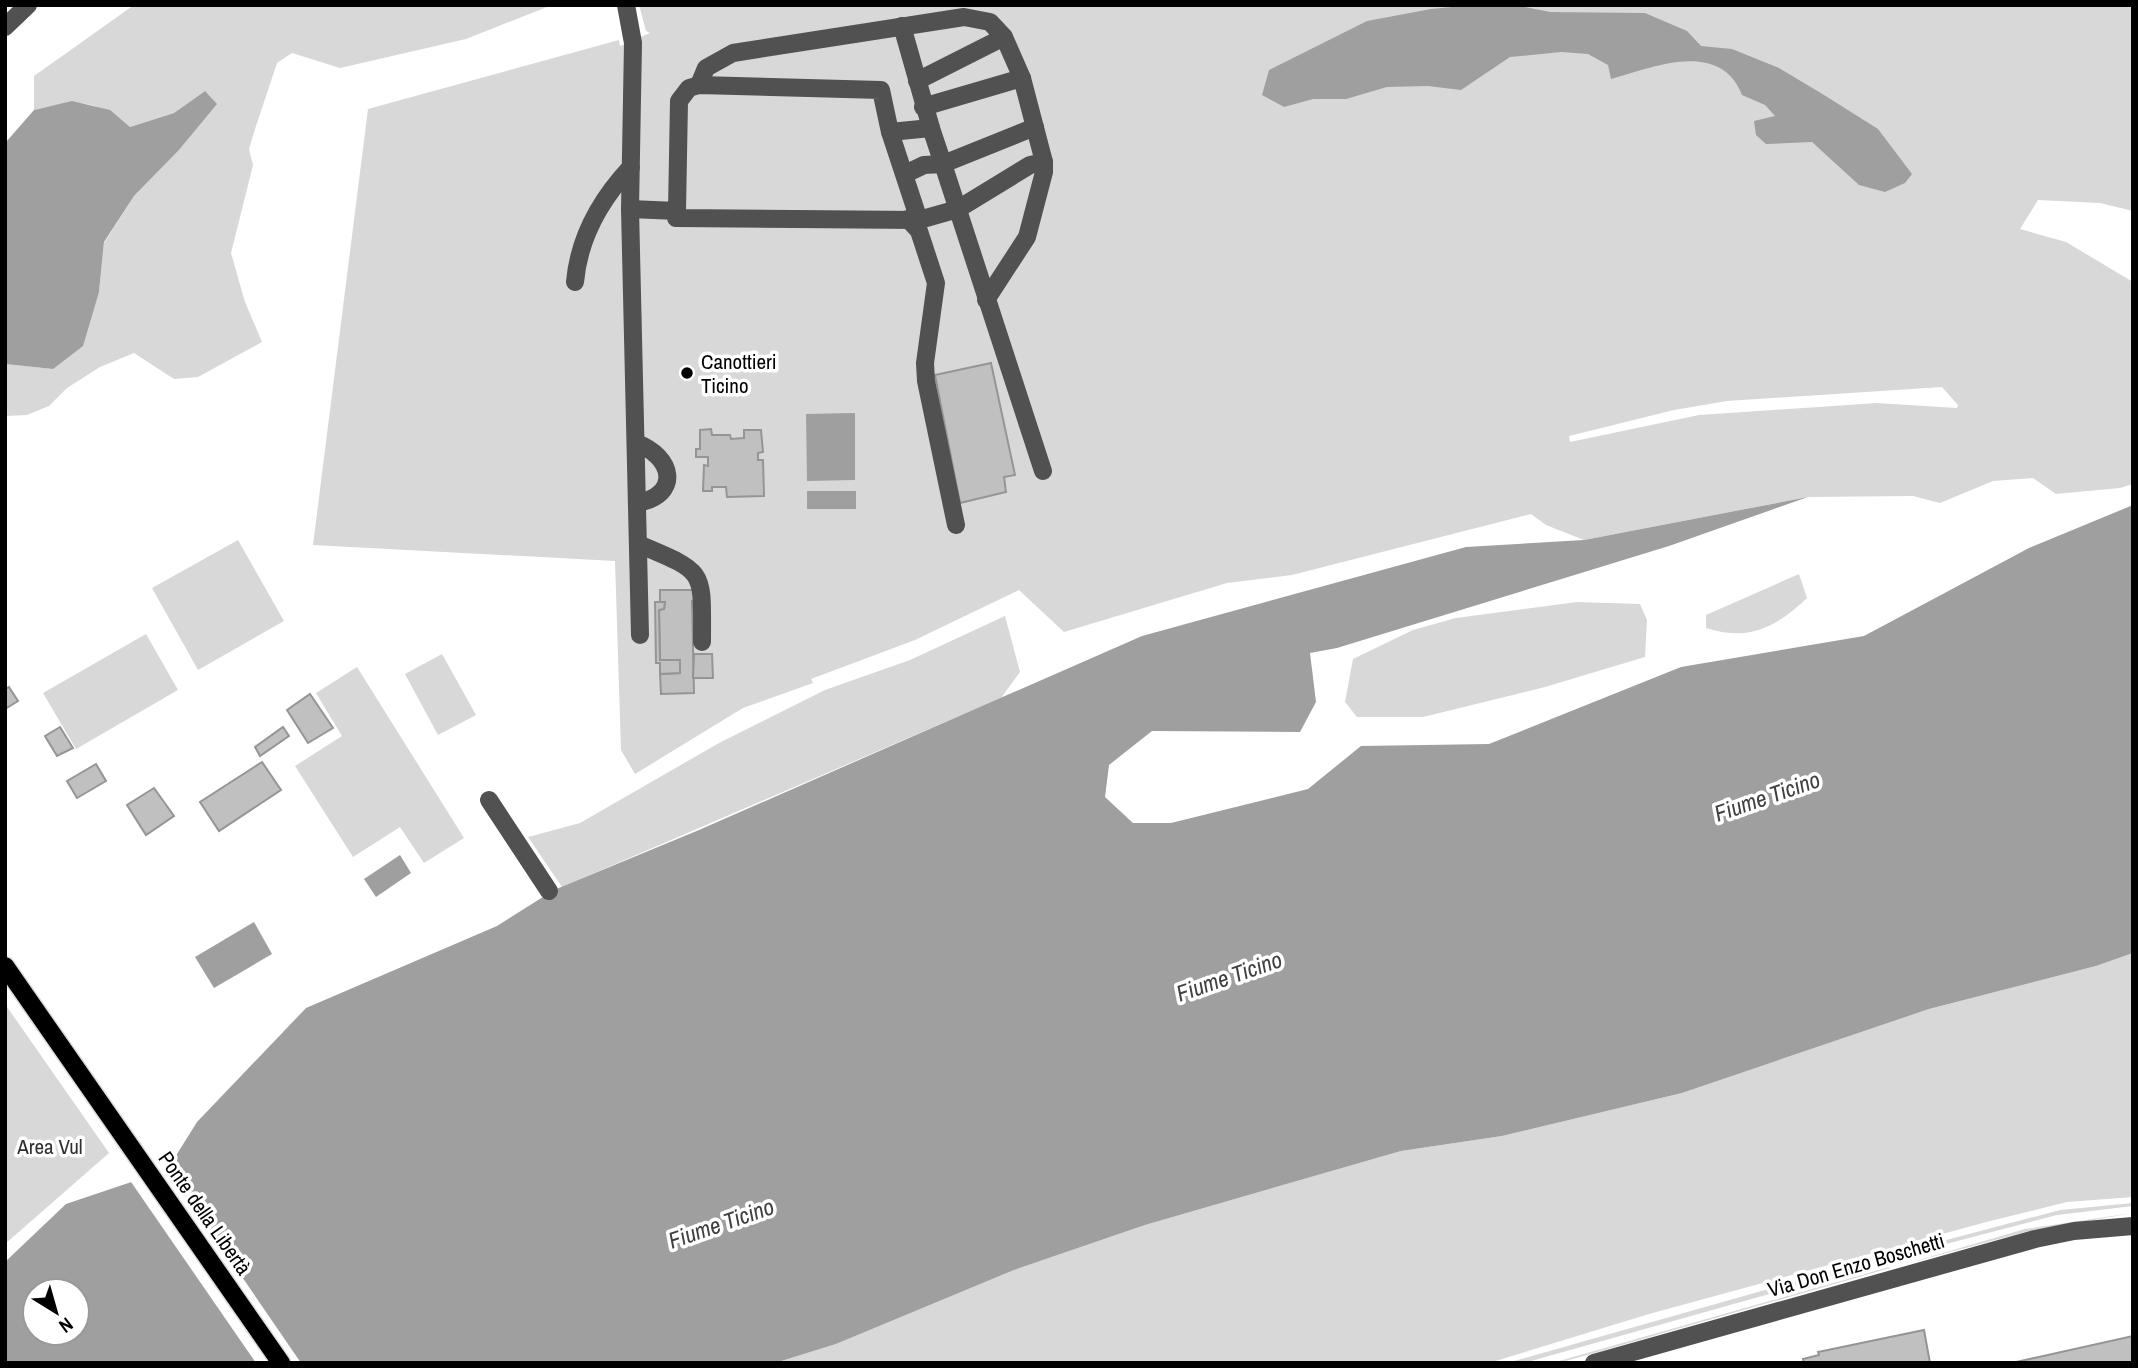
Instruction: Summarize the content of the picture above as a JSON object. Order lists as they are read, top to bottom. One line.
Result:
{"streets":{"main road":["Ponte della Libertà"],"street":["Via Don Enzo Boschetti"]},"water":["Fiume Ticino"],"parks":["Area Vul"],"places":["Canottieri Ticino"],"north":"bottom right"}
